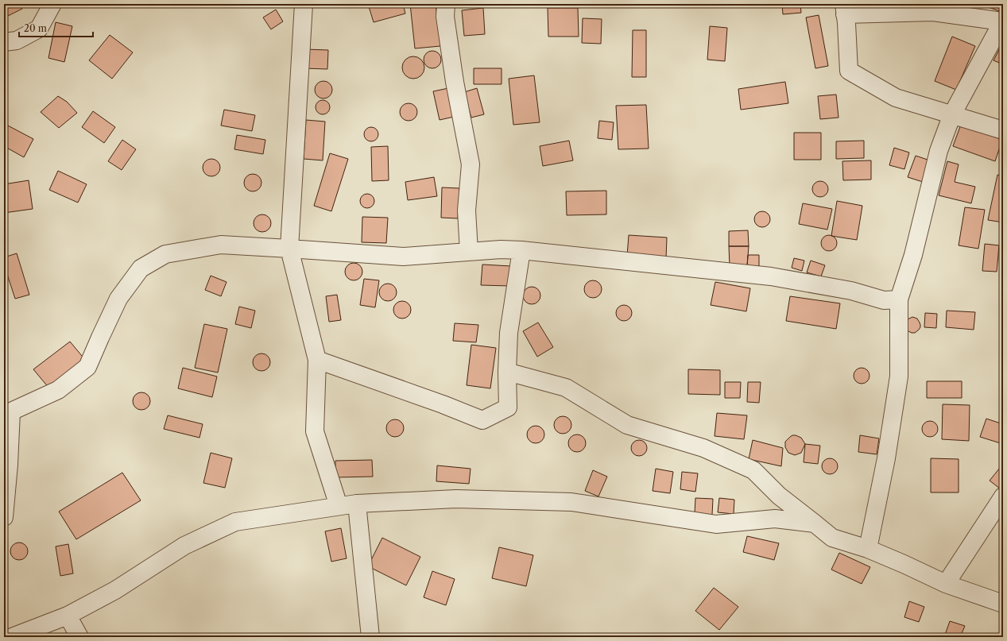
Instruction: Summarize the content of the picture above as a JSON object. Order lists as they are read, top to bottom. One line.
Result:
{"scale_bar":"20 m"}
